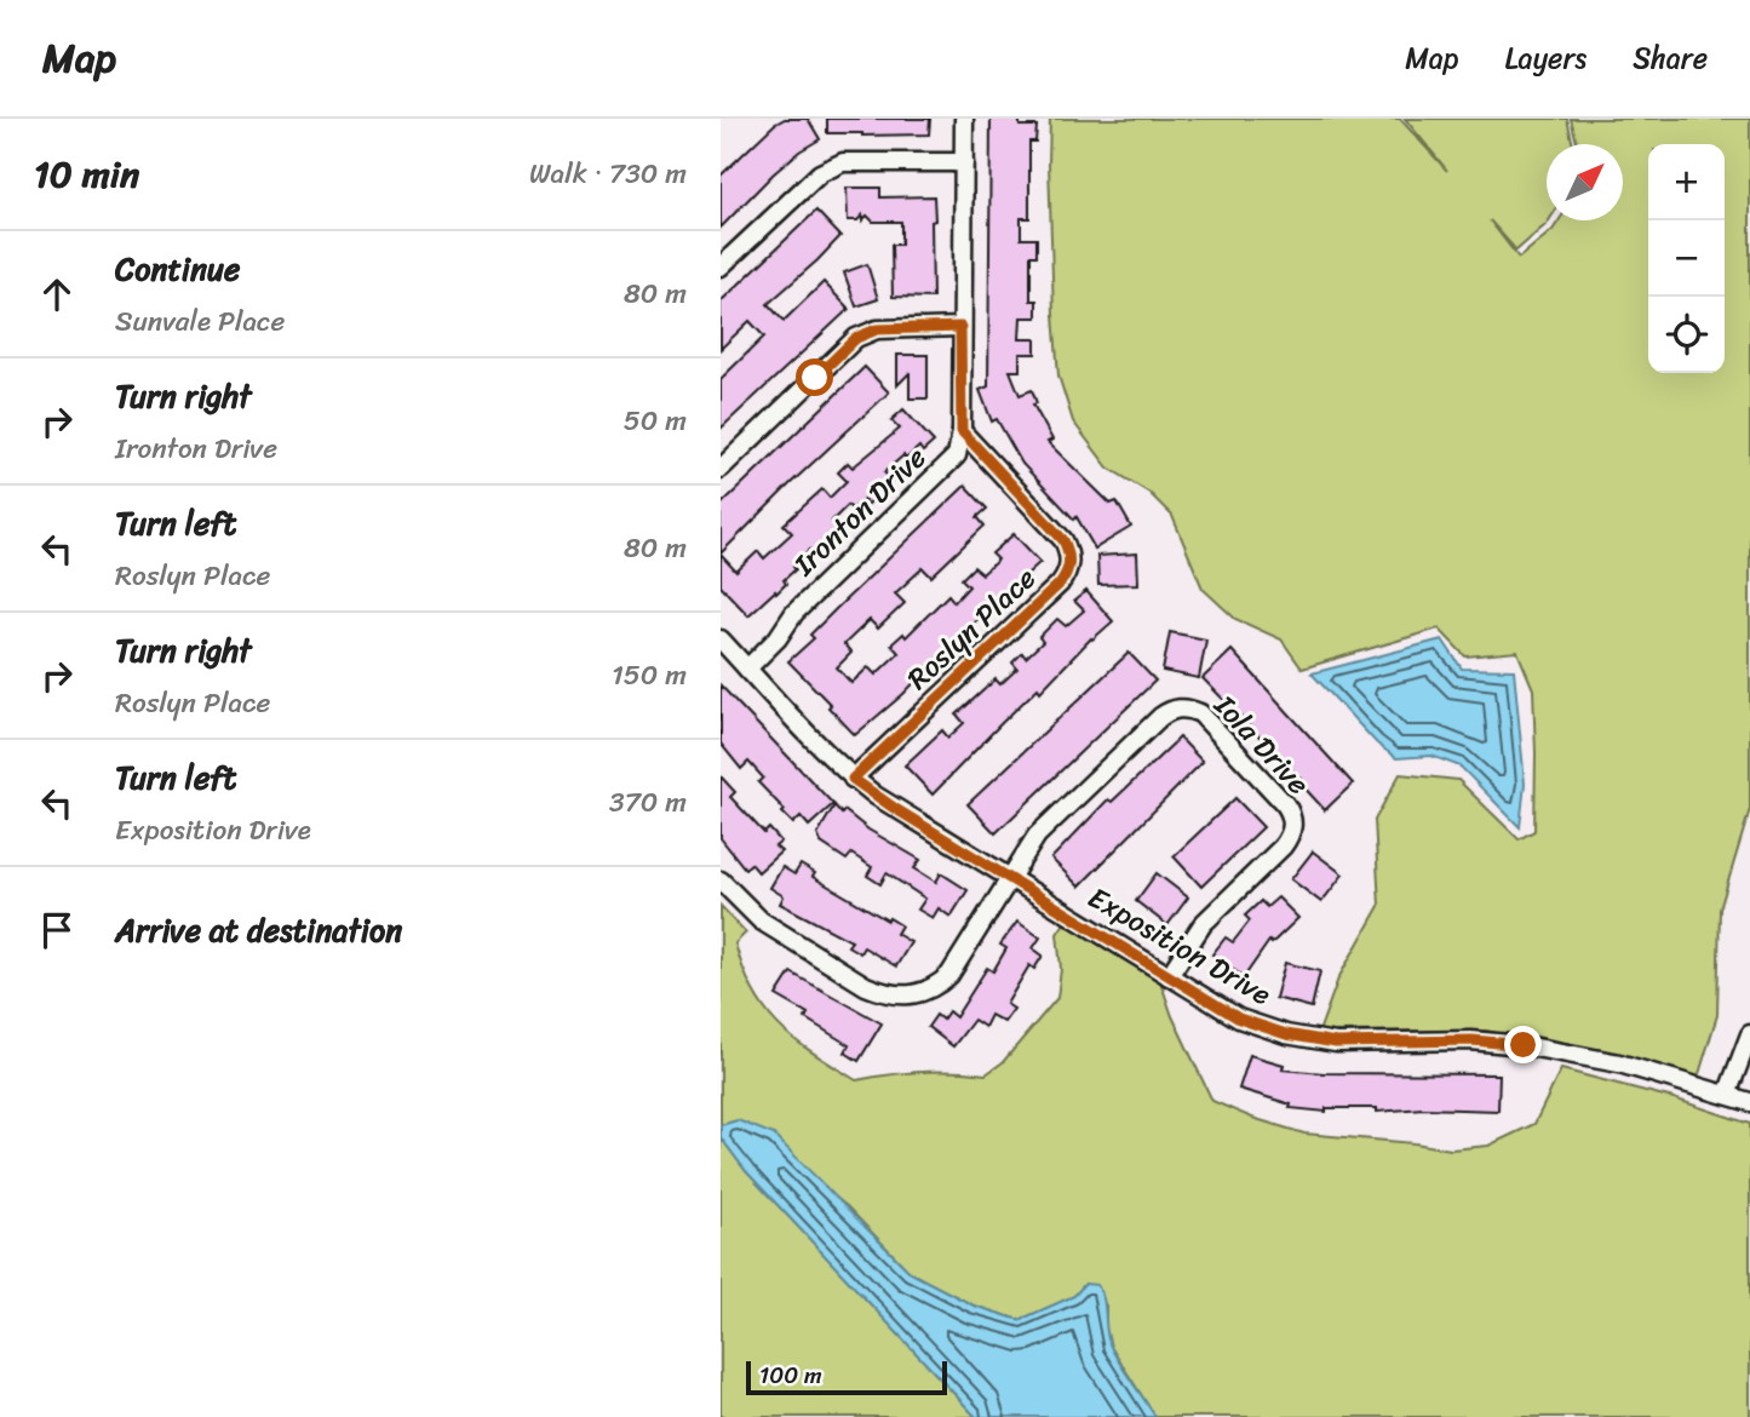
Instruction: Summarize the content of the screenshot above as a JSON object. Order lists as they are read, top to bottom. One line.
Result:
{"streets":{"street":["Ironton Drive","Roslyn Place","Iola Drive","Exposition Drive"]},"crossings":[["Ironton Drive","Roslyn Place"],["Ironton Drive","Exposition Drive"],["Roslyn Place","Exposition Drive"],["Iola Drive","Exposition Drive"]],"scale_bar":"100 m","north":"top right","page":{"header":"Map","nav":["Map","Layers","Share"],"heading":["10 min","Walk · 730 m"],"map_buttons":["+","−"],"list":[["Continue","Sunvale Place","80 m"],["Turn right","Ironton Drive","50 m"],["Turn left","Roslyn Place","80 m"],["Turn right","Roslyn Place","150 m"],["Turn left","Exposition Drive","370 m"],"Arrive at destination"],"scale":"100 m"}}
